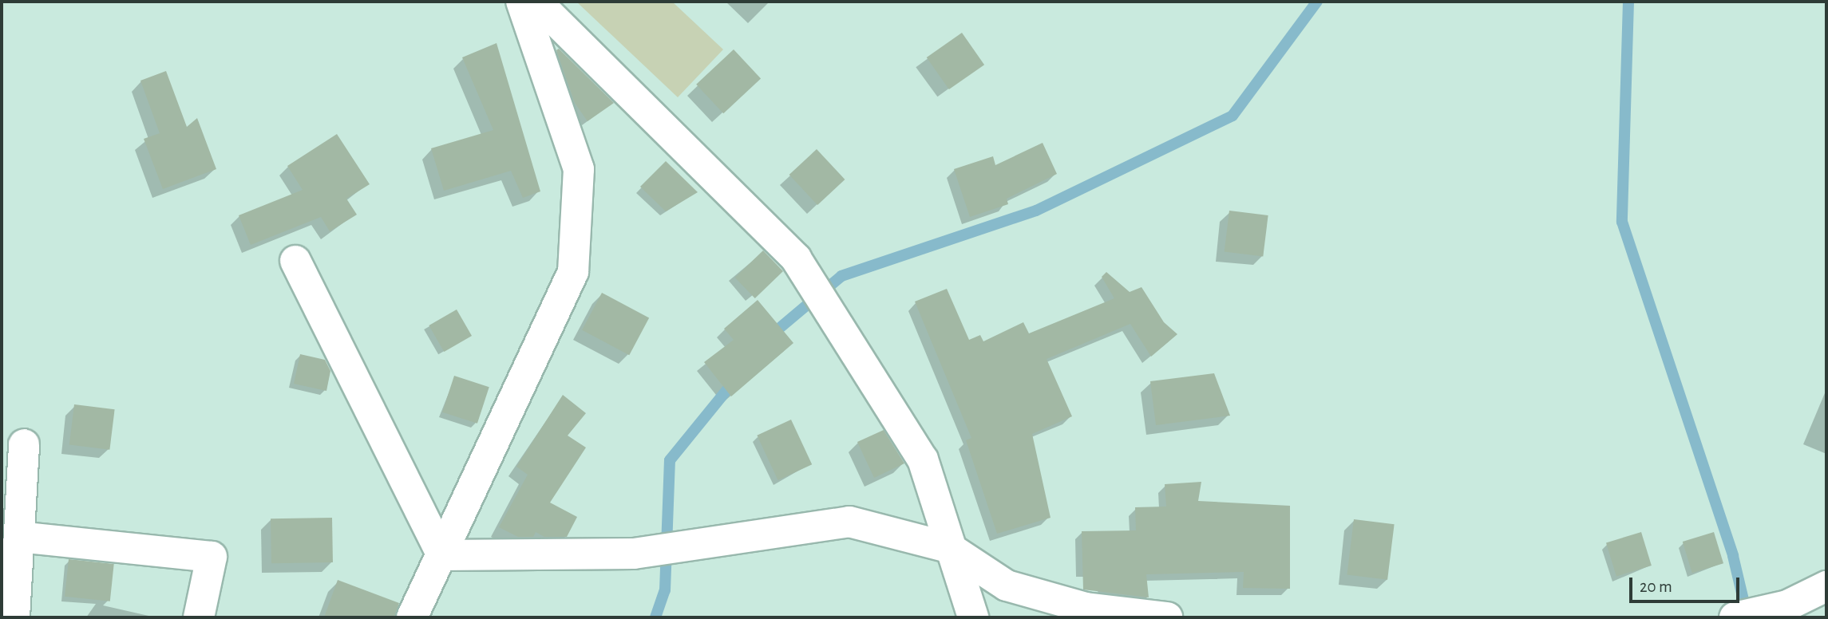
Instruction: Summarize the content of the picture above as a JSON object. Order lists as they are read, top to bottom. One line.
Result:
{"scale_bar":"20 m"}
